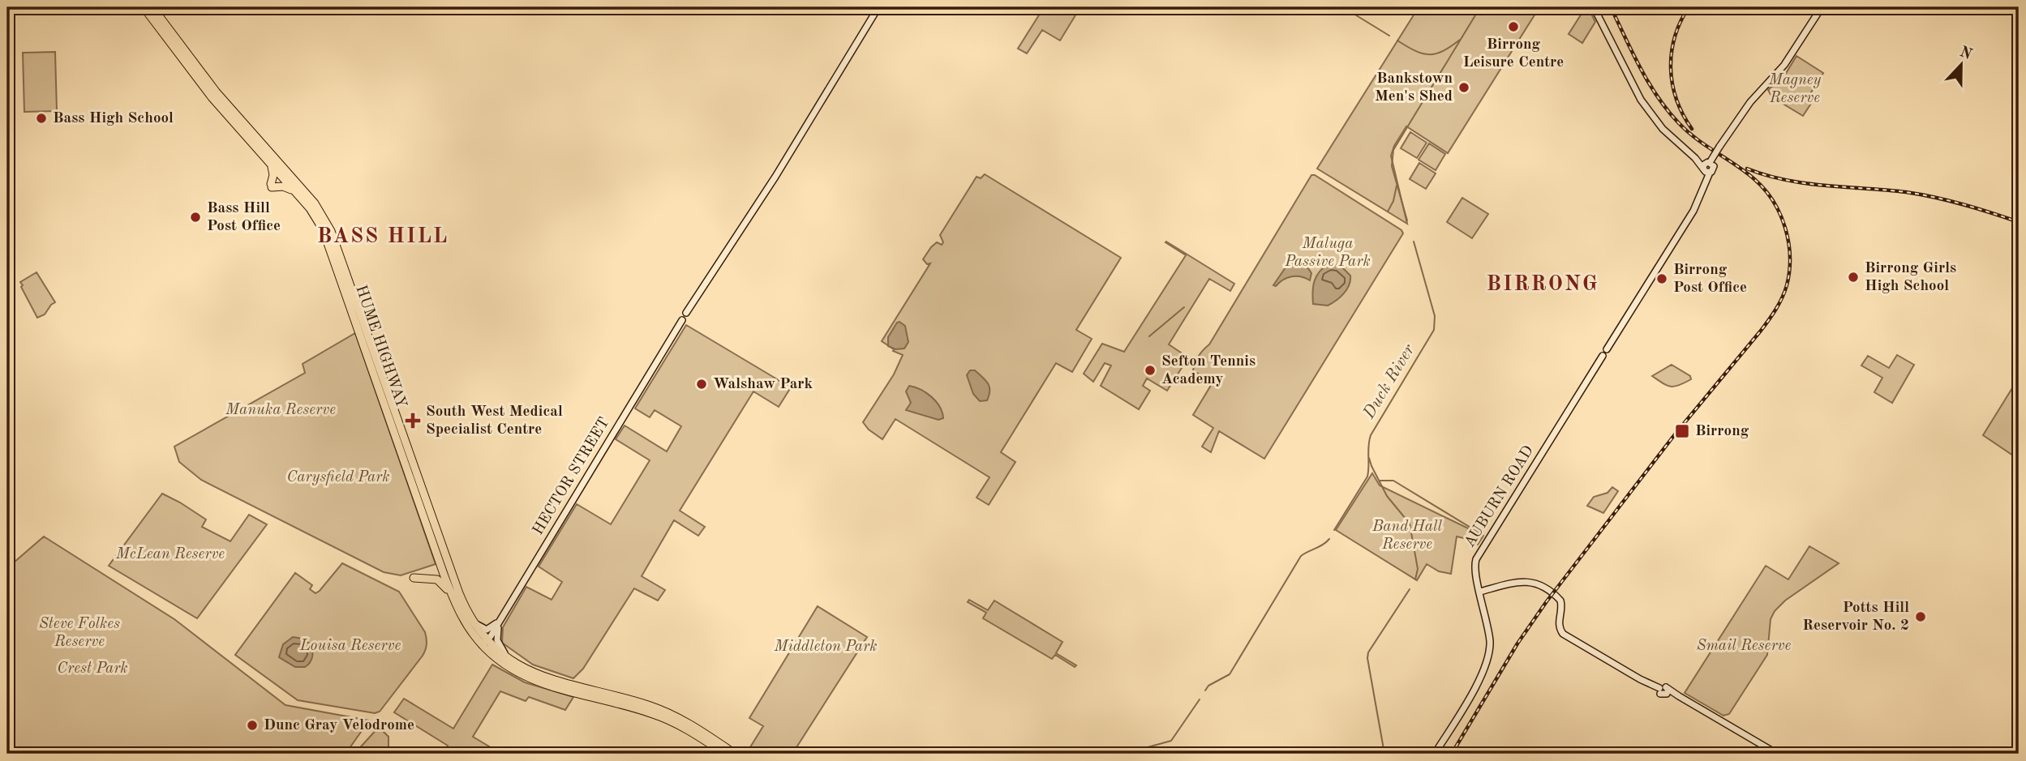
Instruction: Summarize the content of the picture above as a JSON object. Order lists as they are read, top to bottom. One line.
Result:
{"streets":{"highway":["HUME HIGHWAY"],"main road":["HECTOR STREET","AUBURN ROAD"]},"crossings":[["HUME HIGHWAY","HECTOR STREET"]],"districts":["BASS HILL","BIRRONG"],"water":["Duck River"],"parks":["Magney Reserve","Maluga Passive Park","Manuka Reserve","Carysfield Park","Band Hall Reserve","McLean Reserve","Steve Folkes Reserve","Louisa Reserve","Smail Reserve","Middleton Park","Crest Park"],"places":{"other":["Birrong Leisure Centre","Bankstown Men's Shed","Bass High School","Bass Hill Post Office","Birrong Girls High School","Birrong Post Office","Sefton Tennis Academy","Walshaw Park","Potts Hill Reservoir No. 2","Dunc Gray Velodrome"],"health":["South West Medical Specialist Centre"],"transit":["Birrong"]},"north":"top"}
